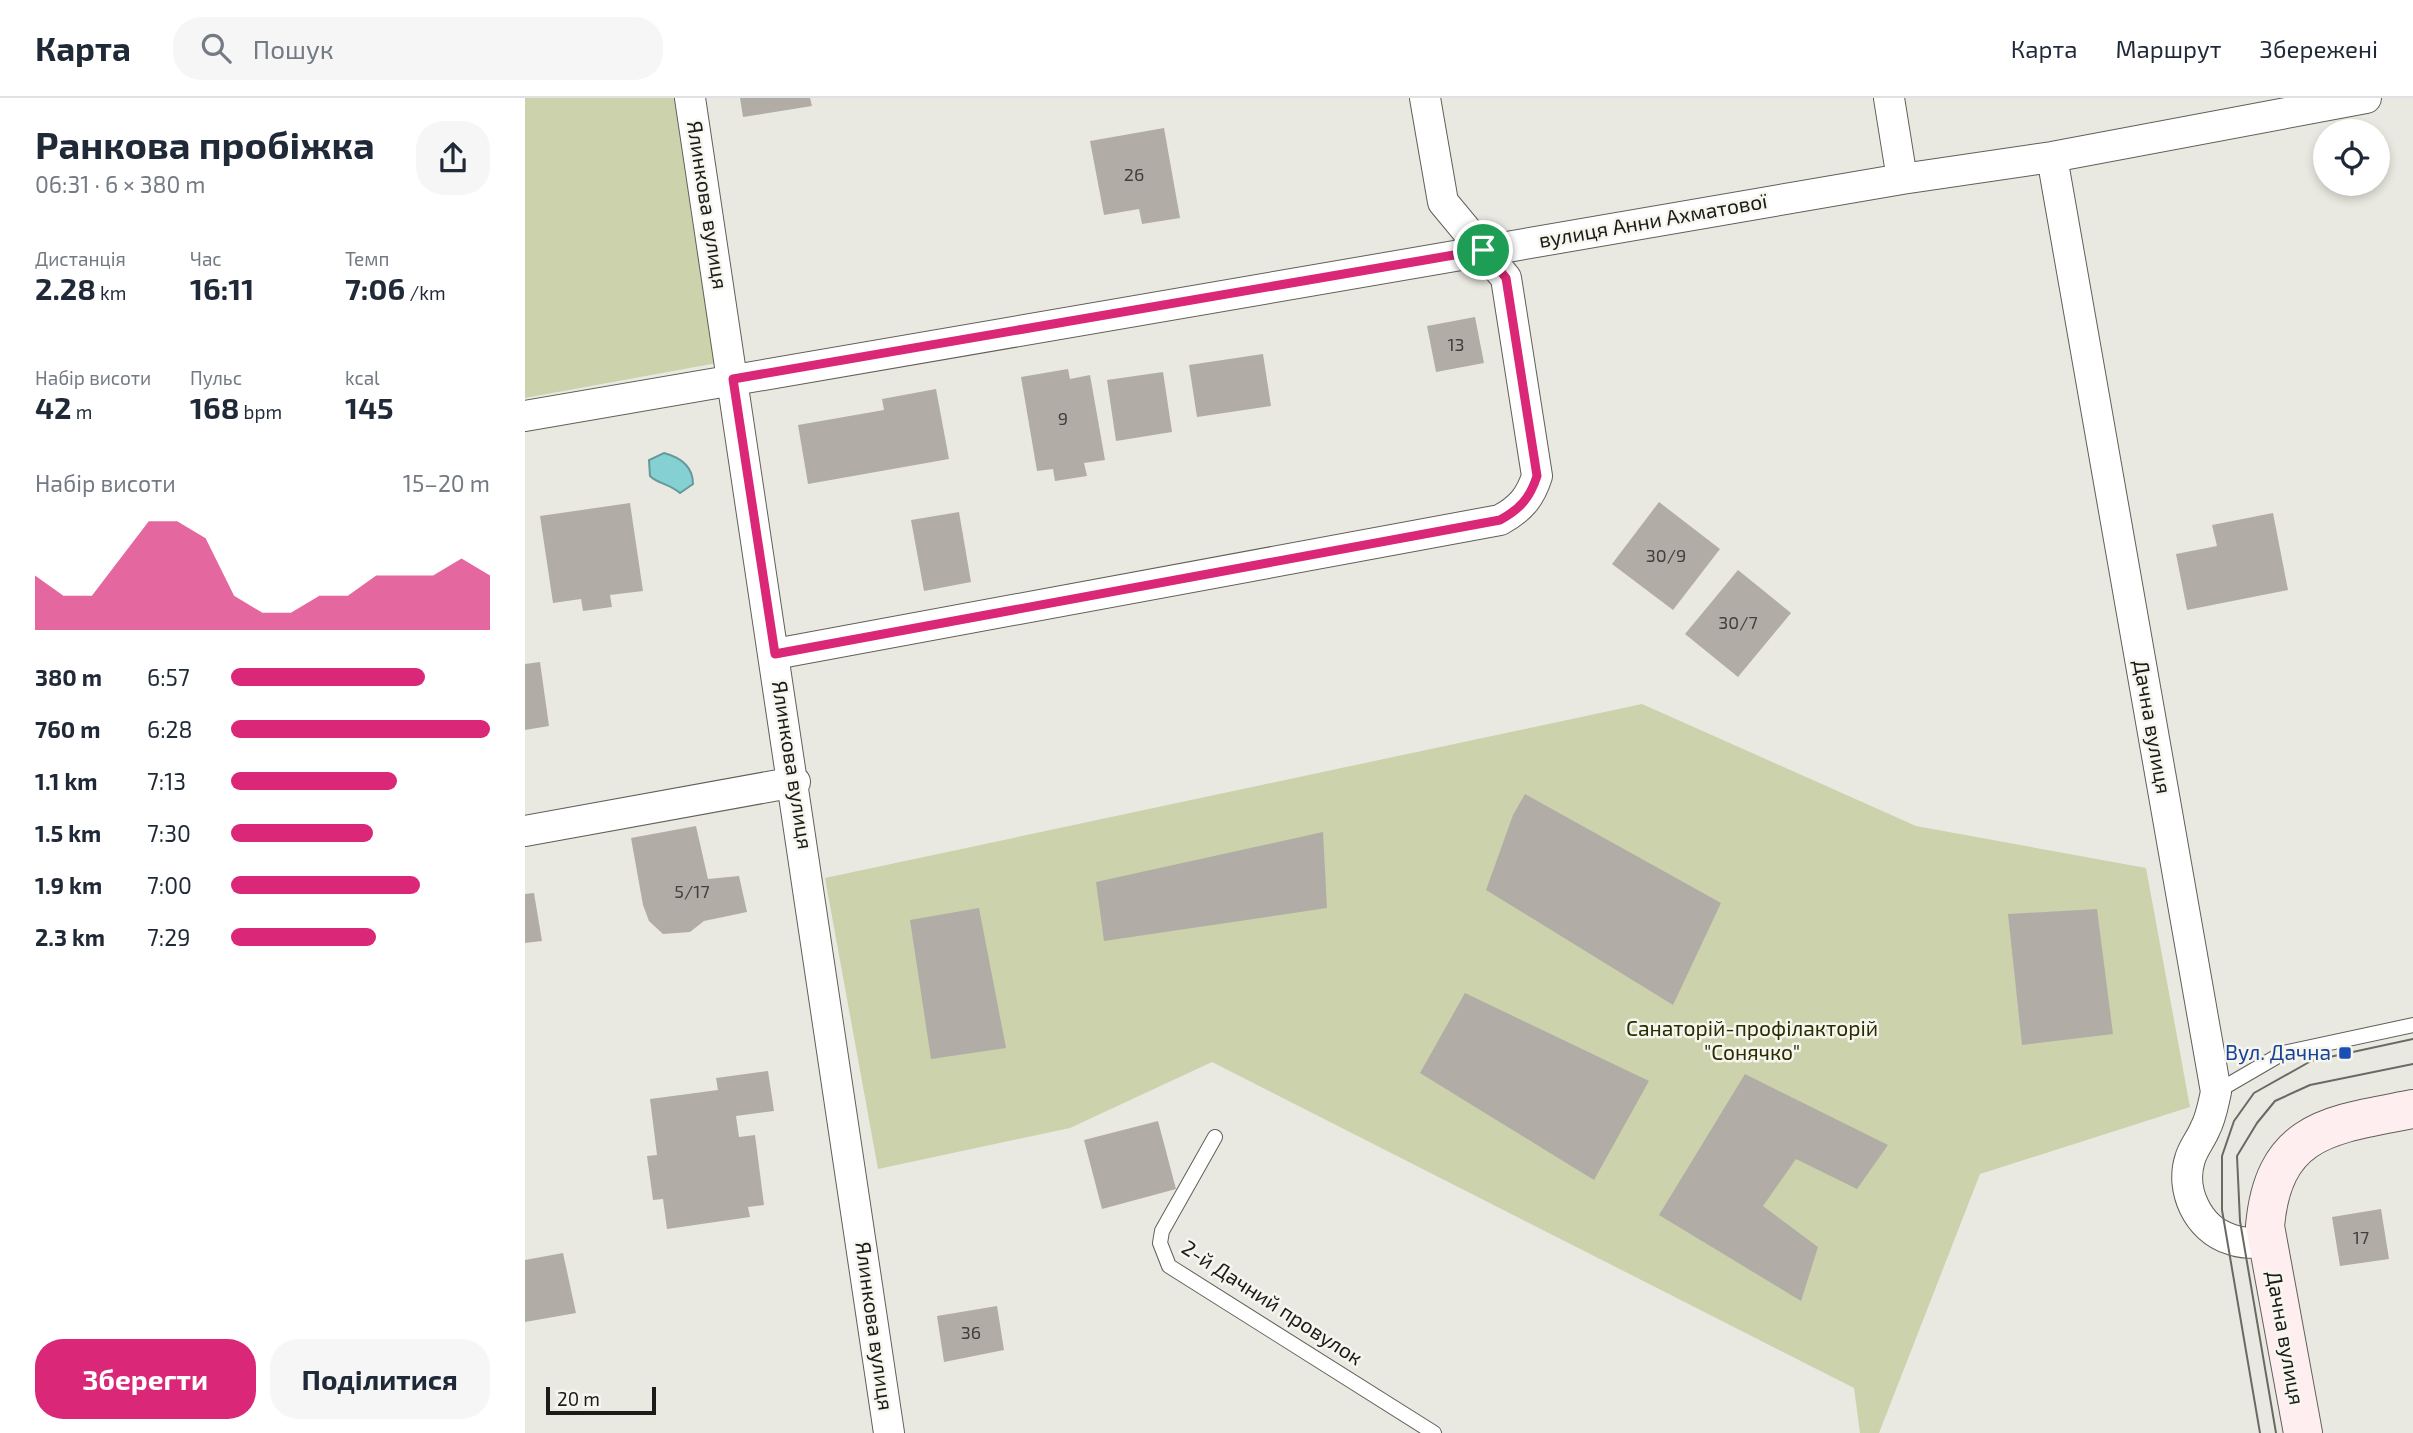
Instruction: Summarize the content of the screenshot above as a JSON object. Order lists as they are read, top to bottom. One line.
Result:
{"streets":{"main road":["Дачна вулиця"],"street":["Ялинкова вулиця","вулиця Анни Ахматової"],"lane":["2-й Дачний провулок"]},"crossings":[["Ялинкова вулиця","вулиця Анни Ахматової"],["вулиця Анни Ахматової","Дачна вулиця"]],"parks":["Санаторій-профілакторій \"Сонячко\""],"places":{"transit":["Вул. Дачна"]},"house_numbers":["26","13","9","30/9","30/7","5/17","17","36"],"scale_bar":"20 m","page":{"header":"Карта","search":"Пошук","nav":["Карта","Маршрут","Збережені"],"heading":["Ранкова пробіжка","06:31 · 6 × 380 m"],"stats":[["Дистанція","2.28 km"],["Час","16:11"],["Темп","7:06 /km"],["Набір висоти","42 m"],["Пульс","168 bpm"],["kcal","145"]],"chart":["Набір висоти","15–20 m"],"list":[{"name":"380 m","note":"6:57"},{"name":"760 m","note":"6:28"},{"name":"1.1 km","note":"7:13"},{"name":"1.5 km","note":"7:30"},{"name":"1.9 km","note":"7:00"},{"name":"2.3 km","note":"7:29"}],"buttons":["Зберегти","Поділитися"],"scale":"20 m"}}
